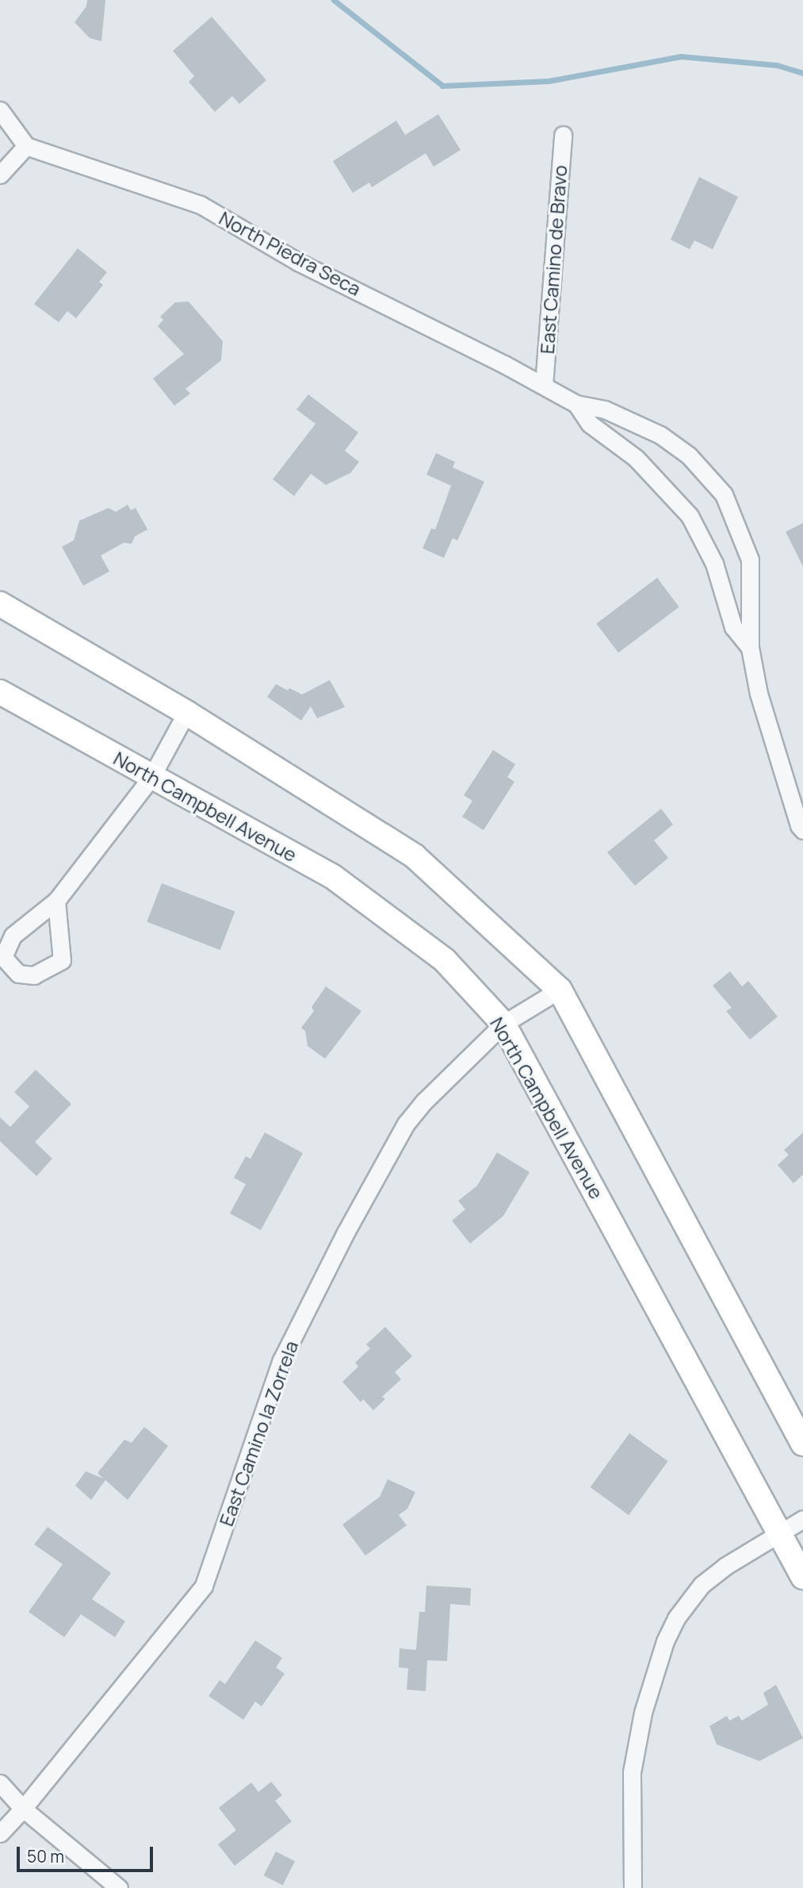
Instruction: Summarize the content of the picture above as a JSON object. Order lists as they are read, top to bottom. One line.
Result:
{"streets":{"main road":["North Campbell Avenue"],"street":["North Piedra Seca","East Camino de Bravo","East Camino la Zorrela"]},"crossings":[["North Piedra Seca","East Camino de Bravo"],["North Campbell Avenue","East Camino la Zorrela"]],"scale_bar":"50 m"}
